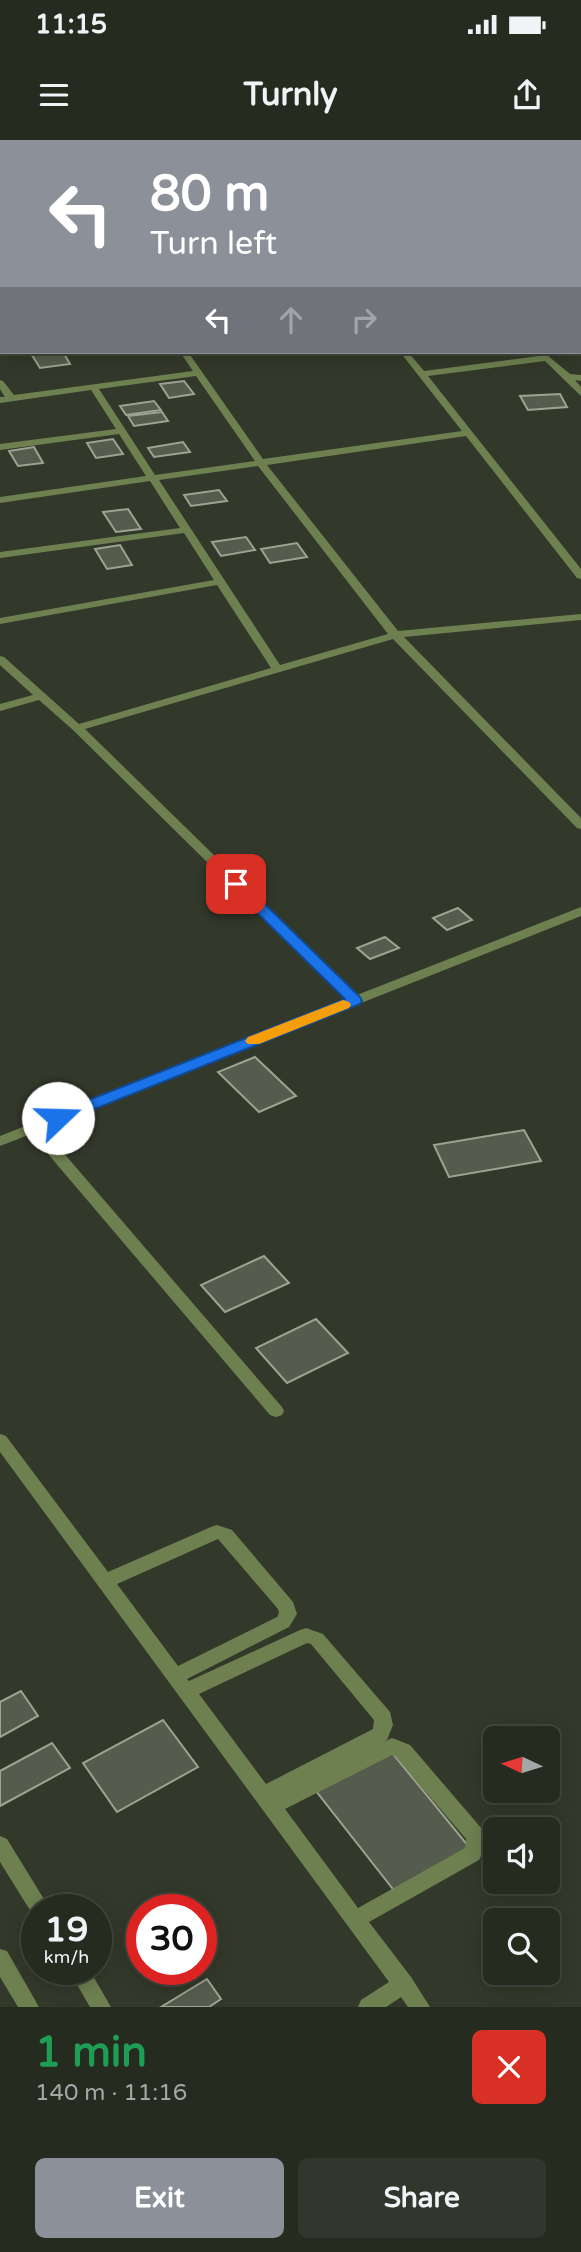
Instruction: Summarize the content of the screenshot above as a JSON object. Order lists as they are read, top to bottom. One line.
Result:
{"north":"left","page":{"status":"11:15","header":"Turnly","turn":["80 m","Turn left"],"speed":"19 km/h","limit":"30","heading":["1 min","140 m · 11:16"],"buttons":["Exit","Share"]}}
